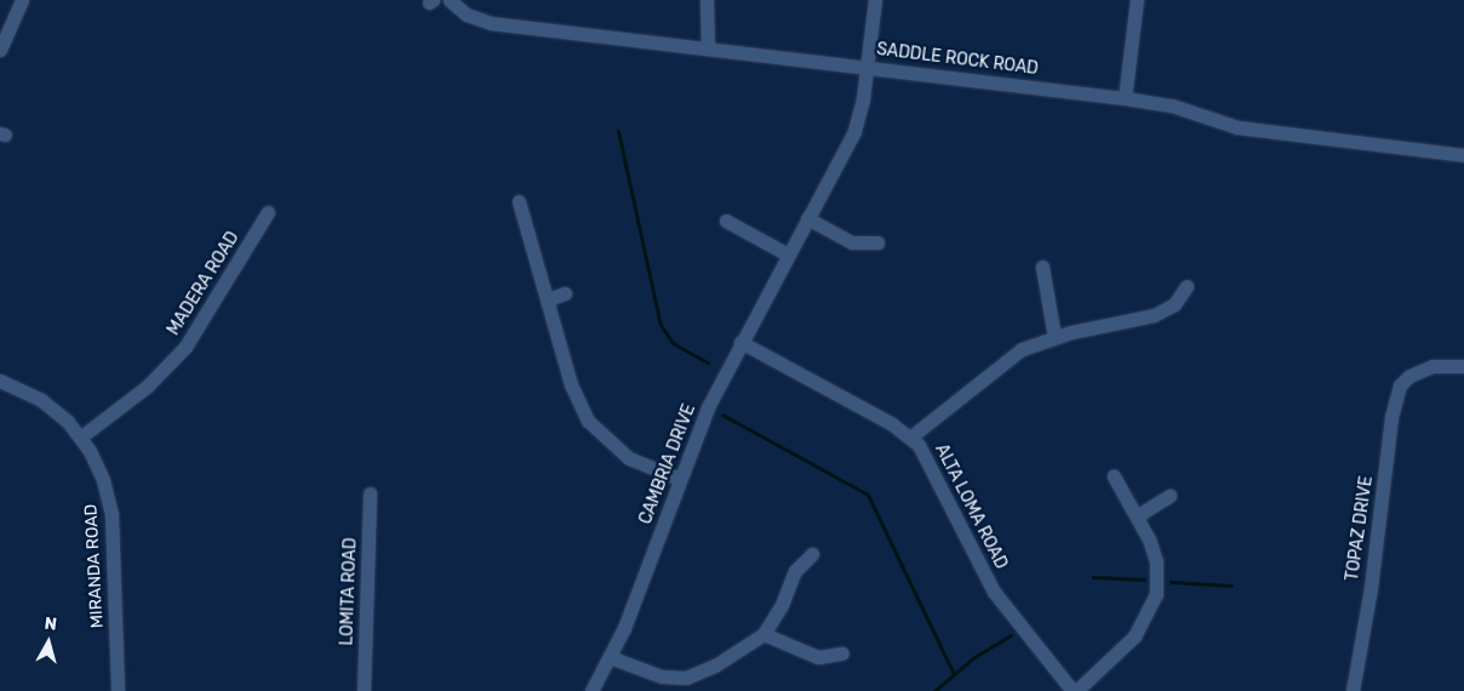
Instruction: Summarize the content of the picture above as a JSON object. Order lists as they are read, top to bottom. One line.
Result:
{"streets":{"street":["SADDLE ROCK ROAD","MADERA ROAD","CAMBRIA DRIVE","ALTA LOMA ROAD","TOPAZ DRIVE","MIRANDA ROAD","LOMITA ROAD"]},"crossings":[["SADDLE ROCK ROAD","CAMBRIA DRIVE"],["MADERA ROAD","MIRANDA ROAD"],["CAMBRIA DRIVE","ALTA LOMA ROAD"]],"north":"top"}
